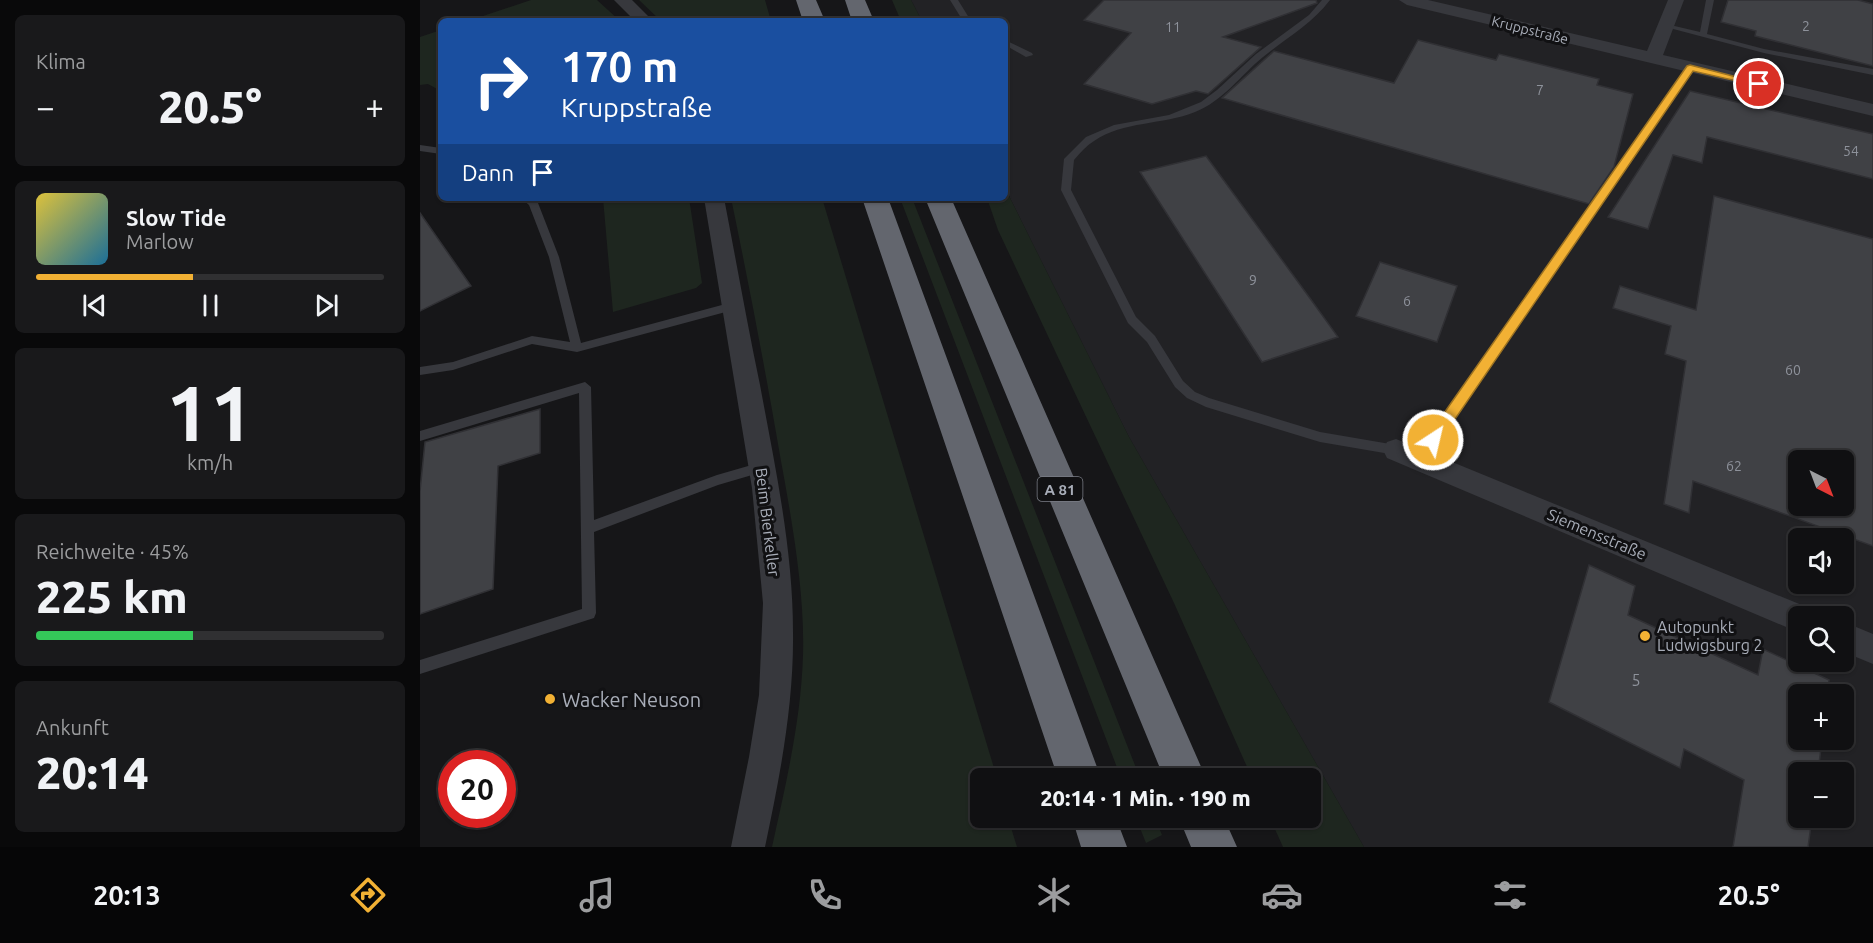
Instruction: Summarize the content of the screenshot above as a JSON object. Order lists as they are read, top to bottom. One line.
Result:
{"streets":{"highway":["A 81"],"street":["Kruppstraße","Beim Bierkeller","Siemensstraße"]},"places":["Autopunkt Ludwigsburg 2","Wacker Neuson"],"house_numbers":["2","11","7","54","9","6","60","62","5"],"north":"bottom right","page":{"tile":["Klima",["11","km/h"],["Reichweite · 45%","225 km"],["Ankunft","20:14"]],"turn":["170 m","Kruppstraße"],"heat":["−","20.5°","+"],"then":"Dann","song":["Slow Tide","Marlow"],"map_buttons":["+","−"],"limit":"20","trip":"20:14 · 1 Min. · 190 m","tabs":["20:13","20.5°"]}}
